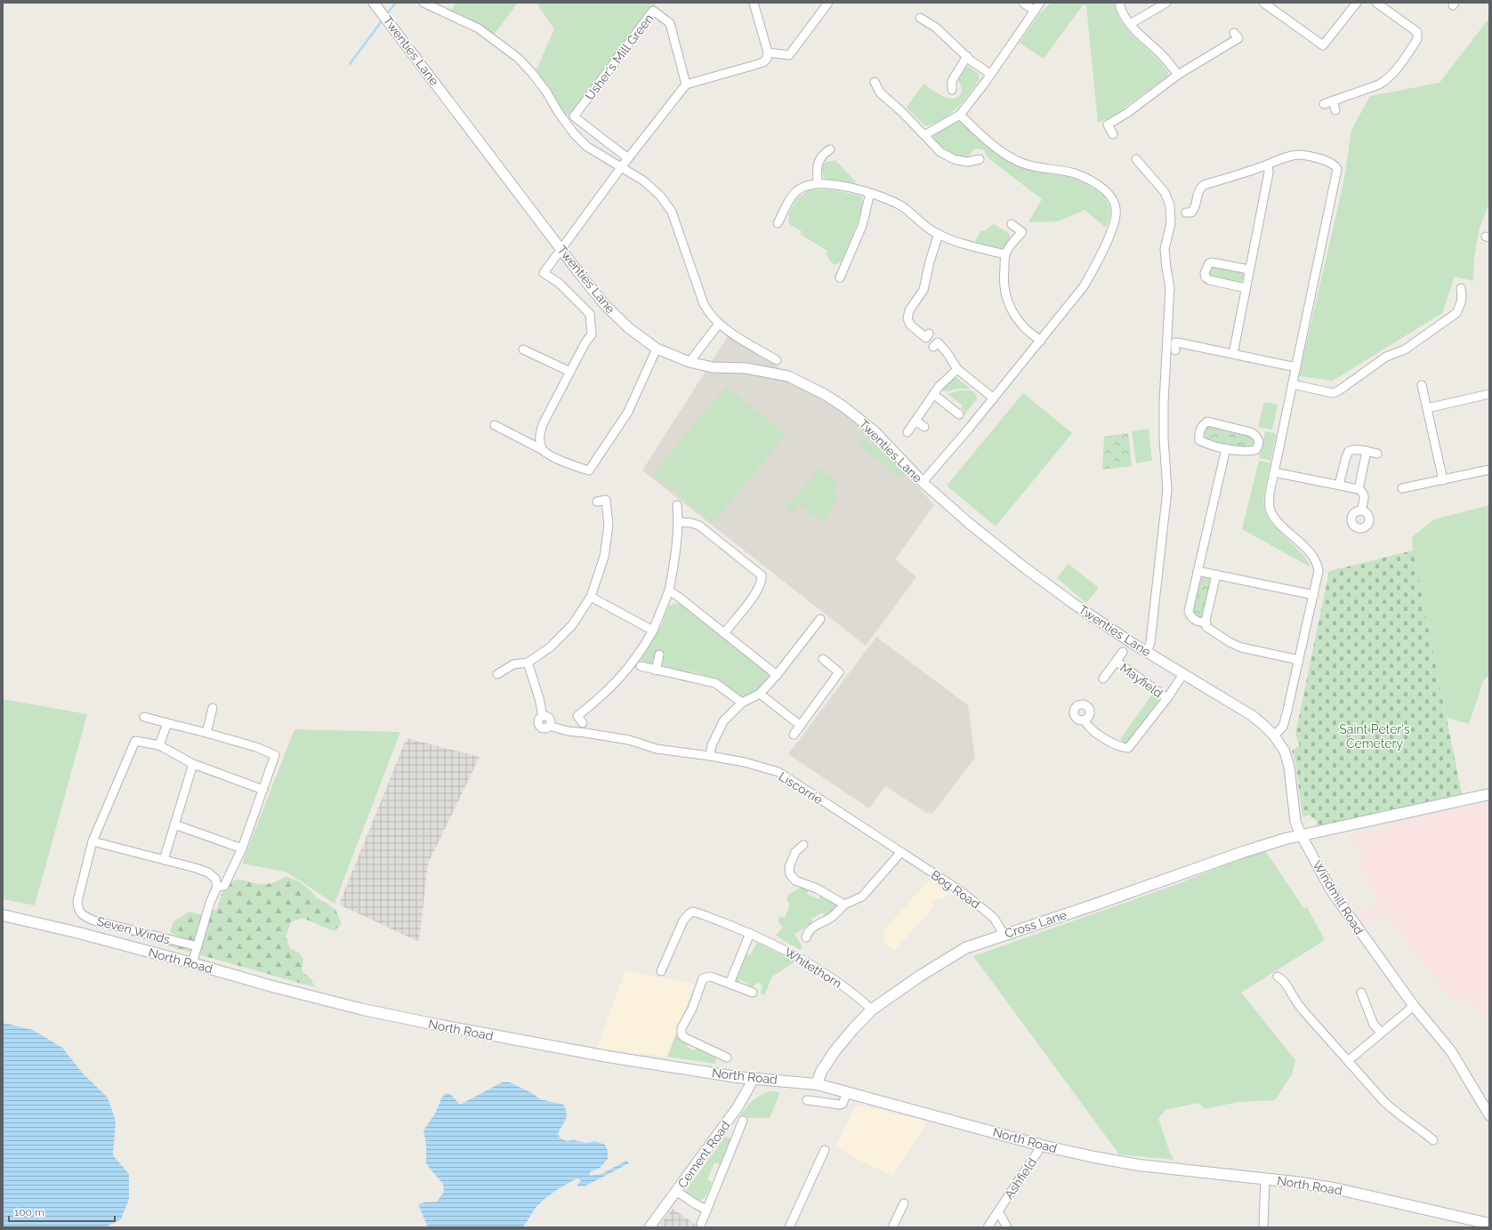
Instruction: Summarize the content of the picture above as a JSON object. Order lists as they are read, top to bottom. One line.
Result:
{"streets":{"main road":["Cross Lane","North Road"],"street":["Twenties Lane","Usher's Mill Green","Mayfield","Liscorrie","Bog Road","Windmill Road","Seven Winds","Whitethorn","Cement Road","Ashfield"]},"crossings":[["Twenties Lane","Mayfield"],["Twenties Lane","Windmill Road"],["Twenties Lane","Cross Lane"],["Liscorrie","Bog Road"],["Bog Road","Cross Lane"],["Windmill Road","Cross Lane"],["Cross Lane","North Road"],["Cross Lane","Whitethorn"],["North Road","Cement Road"],["North Road","Ashfield"]],"parks":["Saint Peter's Cemetery"],"scale_bar":"100 m"}
